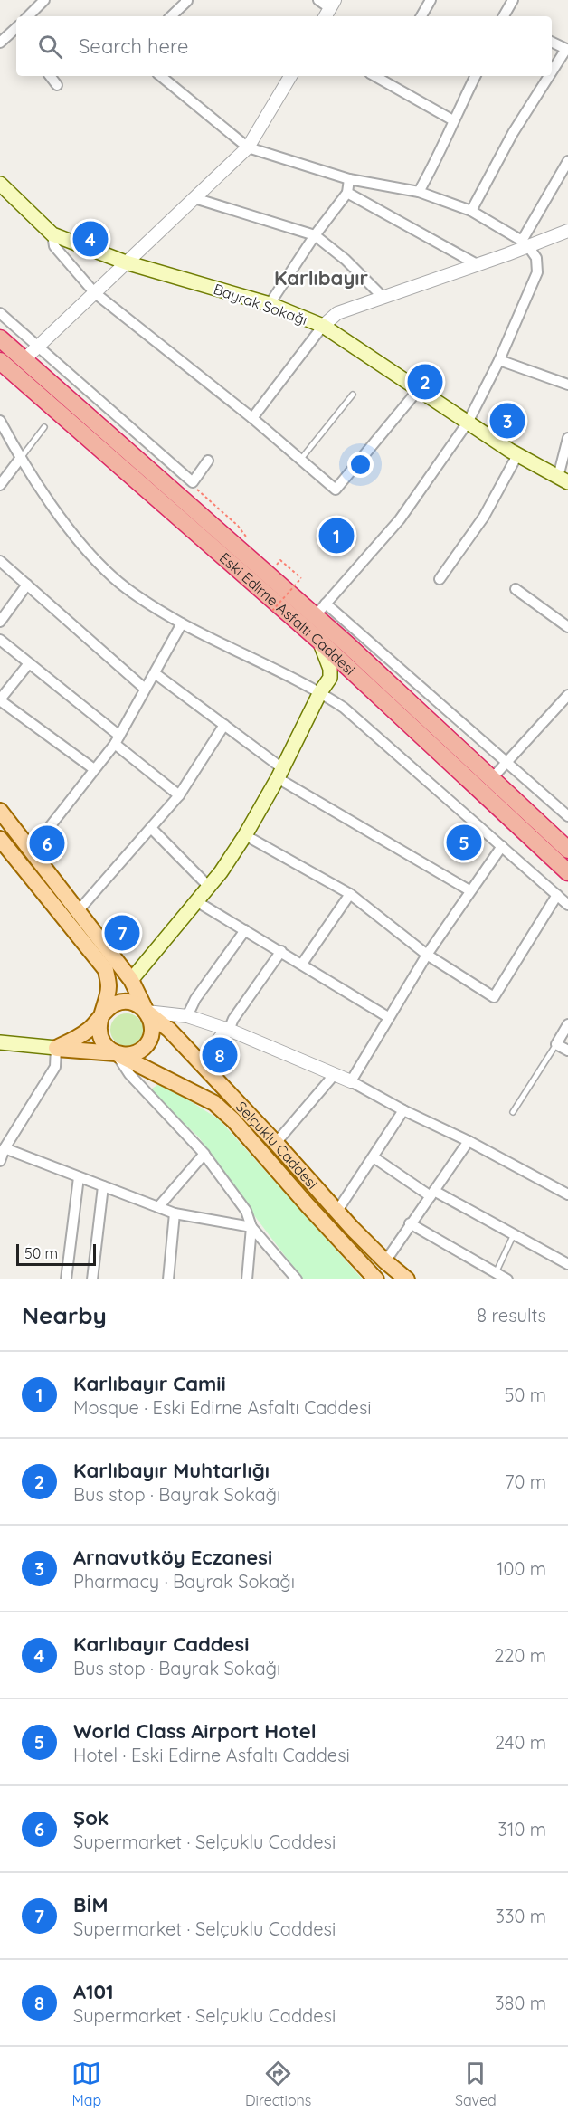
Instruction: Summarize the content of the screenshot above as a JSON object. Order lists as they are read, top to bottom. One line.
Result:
{"streets":{"highway":["Eski Edirne Asfaltı Caddesi"],"main road":["Bayrak Sokağı","Selçuklu Caddesi"]},"districts":["Karlıbayır"],"scale_bar":"50 m","page":{"search":"Search here","pins":["4","2","3","1","5","6","7","8"],"scale":"50 m","heading":["Nearby","8 results"],"list":[{"mark":"1","name":"Karlıbayır Camii","note":"Mosque · Eski Edirne Asfaltı Caddesi","value":"50 m"},{"mark":"2","name":"Karlıbayır Muhtarlığı","note":"Bus stop · Bayrak Sokağı","value":"70 m"},{"mark":"3","name":"Arnavutköy Eczanesi","note":"Pharmacy · Bayrak Sokağı","value":"100 m"},{"mark":"4","name":"Karlıbayır Caddesi","note":"Bus stop · Bayrak Sokağı","value":"220 m"},{"mark":"5","name":"World Class Airport Hotel","note":"Hotel · Eski Edirne Asfaltı Caddesi","value":"240 m"},{"mark":"6","name":"Şok","note":"Supermarket · Selçuklu Caddesi","value":"310 m"},{"mark":"7","name":"BİM","note":"Supermarket · Selçuklu Caddesi","value":"330 m"},{"mark":"8","name":"A101","note":"Supermarket · Selçuklu Caddesi","value":"380 m"}],"nav":["Map","Directions","Saved"]}}
